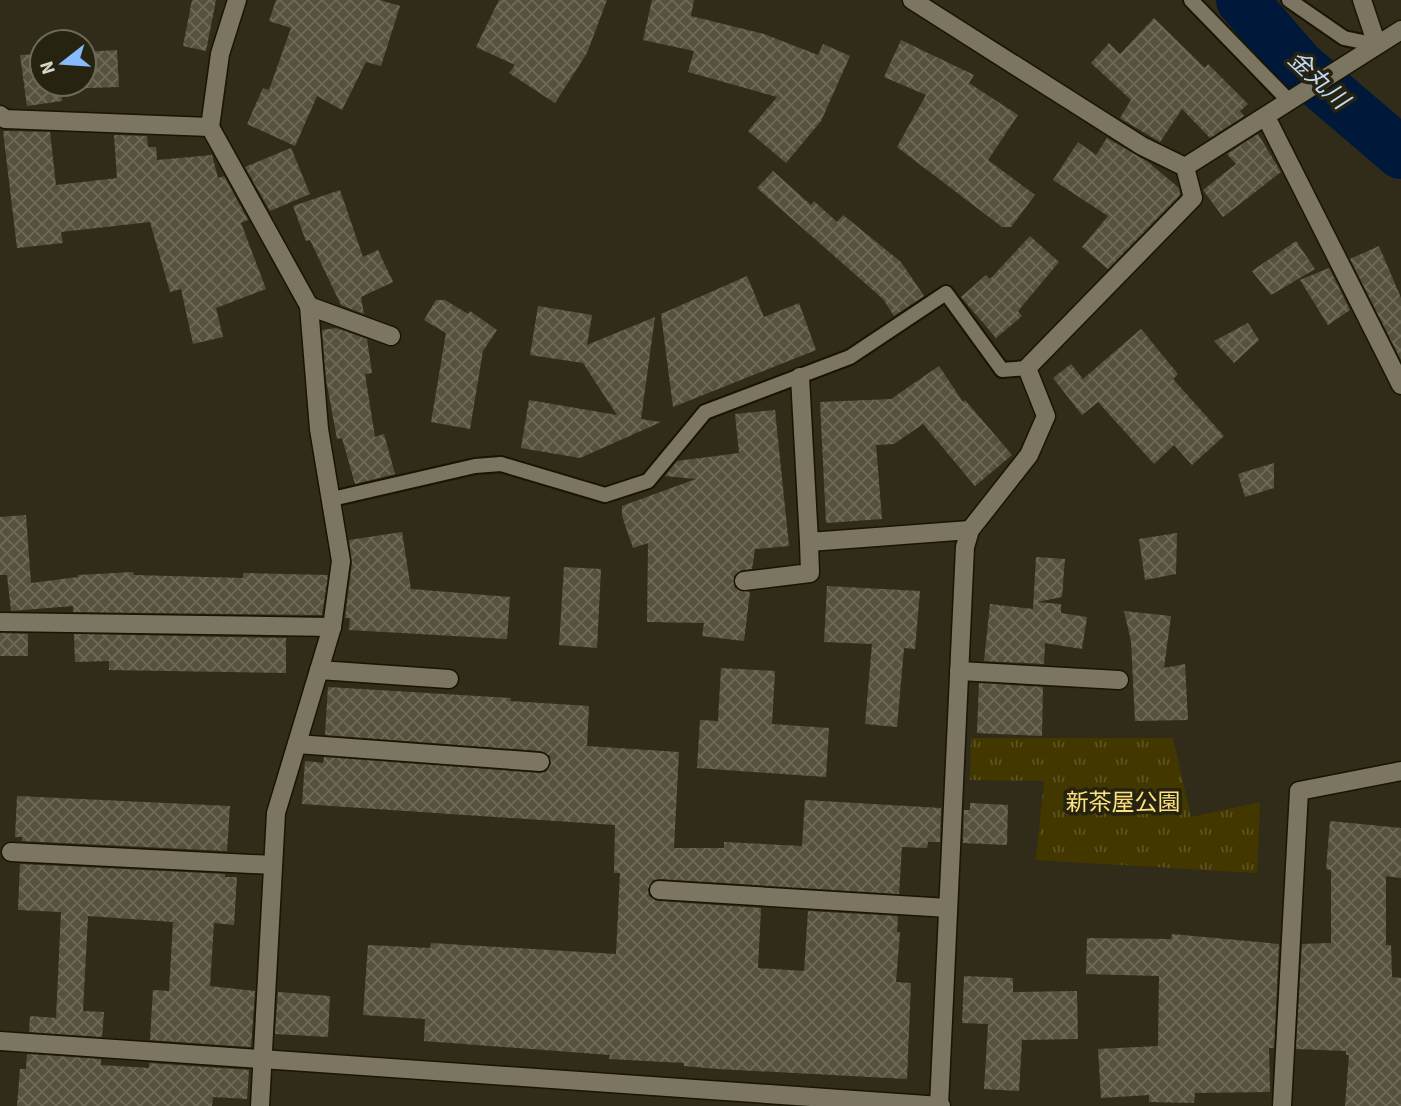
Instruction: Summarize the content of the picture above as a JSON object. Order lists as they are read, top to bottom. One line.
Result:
{"water":["金丸川"],"parks":["新茶屋公園"],"north":"left"}
